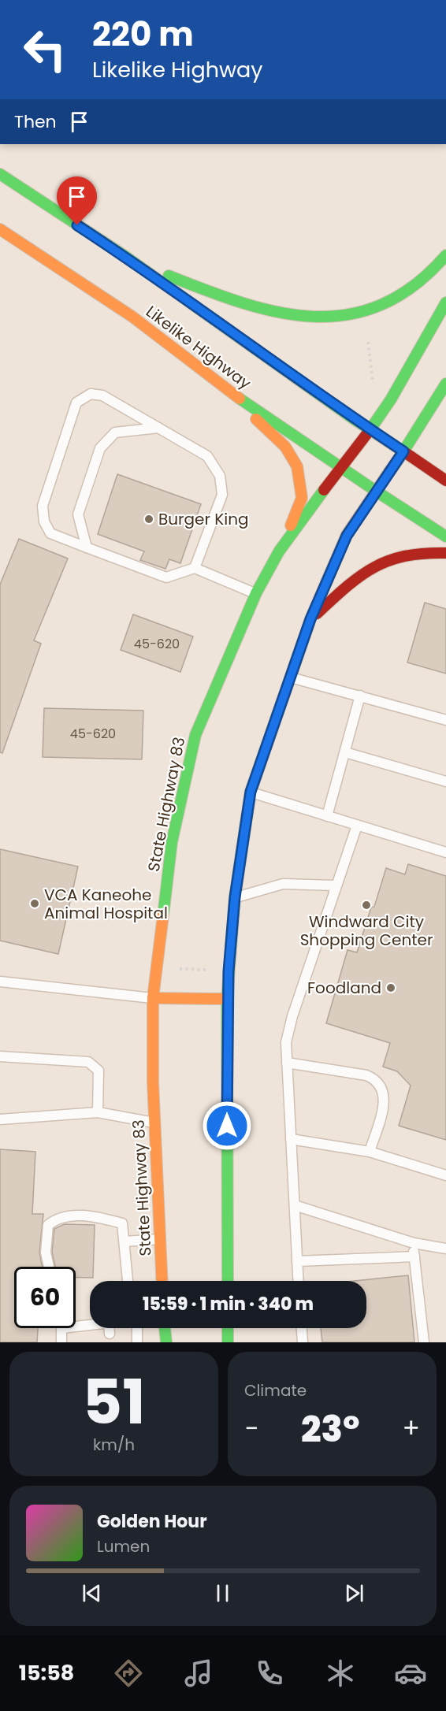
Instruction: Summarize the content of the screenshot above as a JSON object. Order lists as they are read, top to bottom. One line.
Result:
{"streets":{"main road":["Likelike Highway","State Highway 83"]},"crossings":[["Likelike Highway","State Highway 83"]],"places":["Burger King","VCA Kaneohe Animal Hospital","Windward City Shopping Center","Foodland"],"house_numbers":["45-620","45-620"],"page":{"turn":["220 m","Likelike Highway"],"then":"Then","limit":"60","trip":"15:59 · 1 min · 340 m","tile":[["51","km/h"],"Climate"],"heat":["−","23°","+"],"song":["Golden Hour","Lumen"],"tabs":"15:58"}}
